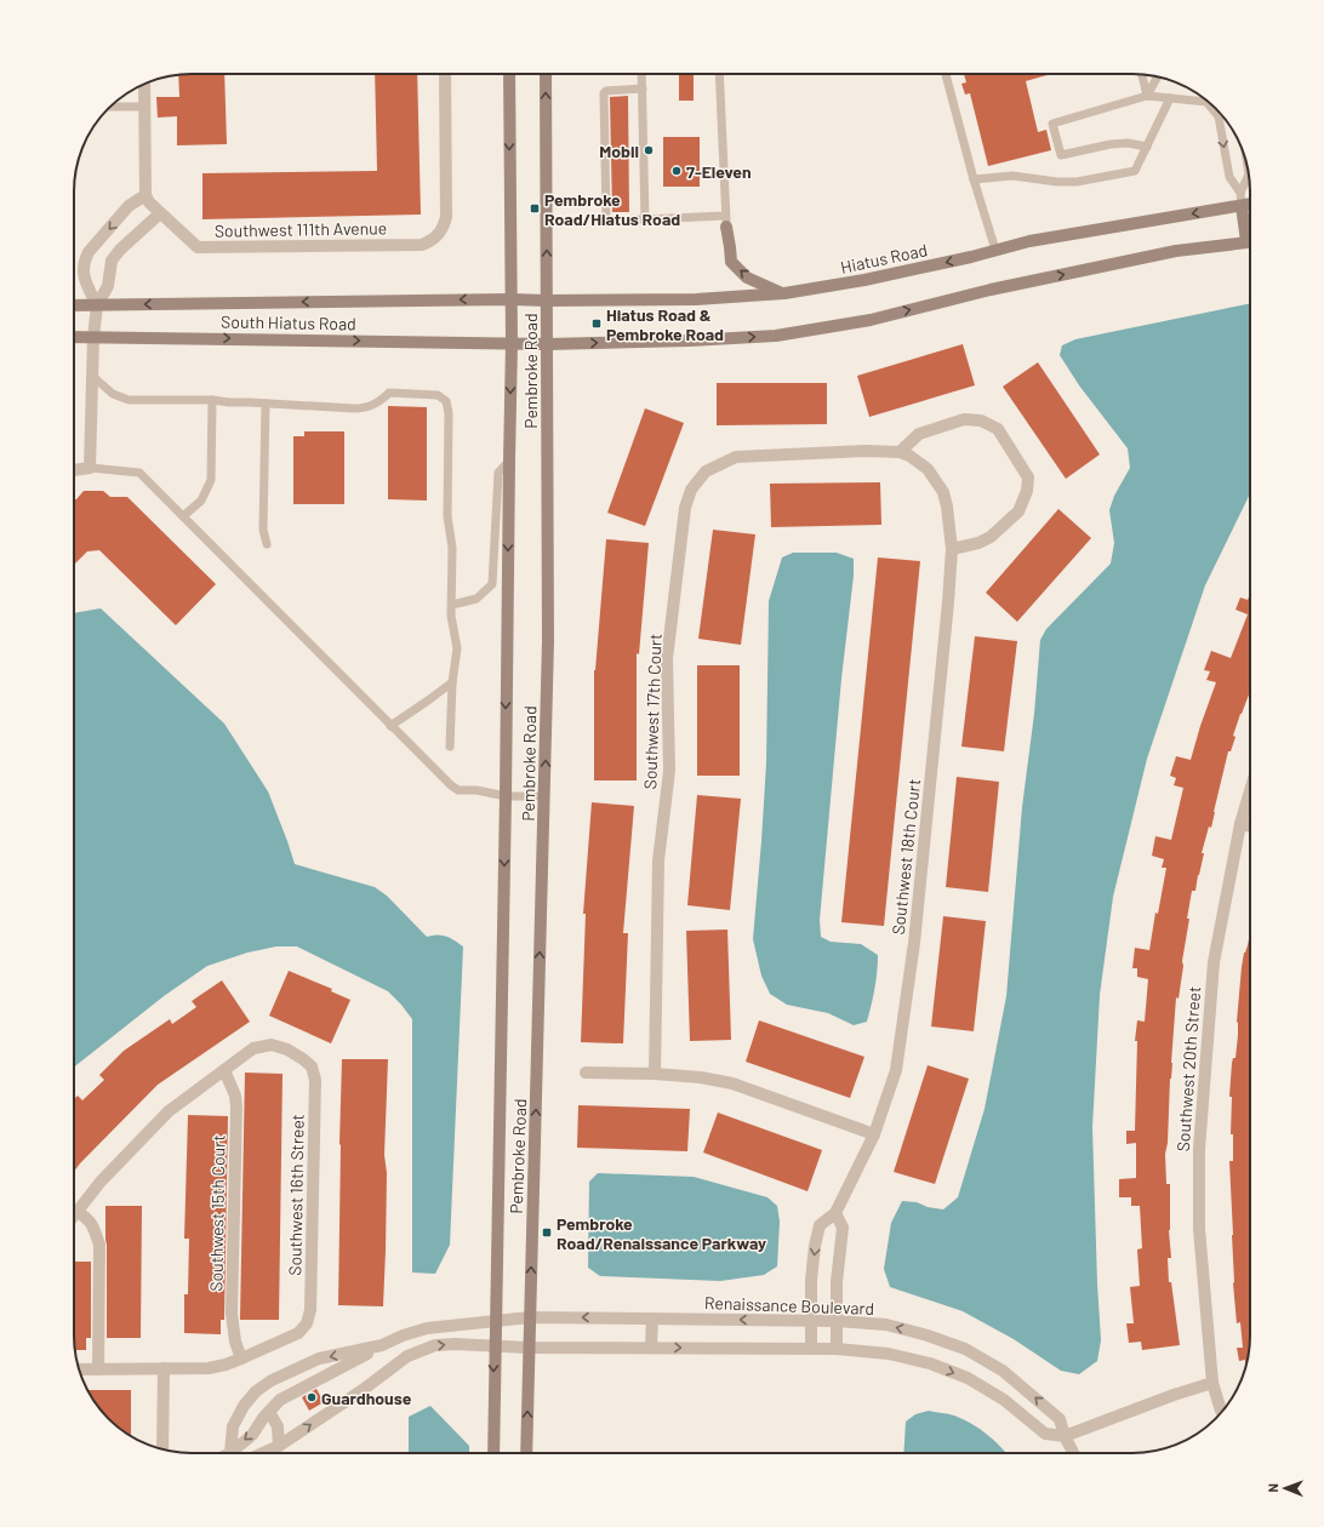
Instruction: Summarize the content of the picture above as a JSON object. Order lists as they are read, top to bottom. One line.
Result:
{"streets":{"main road":["Hiatus Road","South Hiatus Road","Pembroke Road"],"street":["Southwest 111th Avenue","Southwest 17th Court","Southwest 18th Court","Southwest 20th Street","Southwest 16th Street","Southwest 15th Court","Renaissance Boulevard"]},"crossings":[["Hiatus Road","South Hiatus Road"],["Hiatus Road","Pembroke Road"],["South Hiatus Road","Pembroke Road"],["Pembroke Road","Renaissance Boulevard"],["Southwest 17th Court","Southwest 18th Court"],["Southwest 18th Court","Renaissance Boulevard"],["Southwest 16th Street","Southwest 15th Court"]],"places":{"other":["Mobil","7-Eleven","Guardhouse"],"transit":["Pembroke Road/Hiatus Road","Hiatus Road & Pembroke Road","Pembroke Road/Renaissance Parkway"]},"north":"left"}
